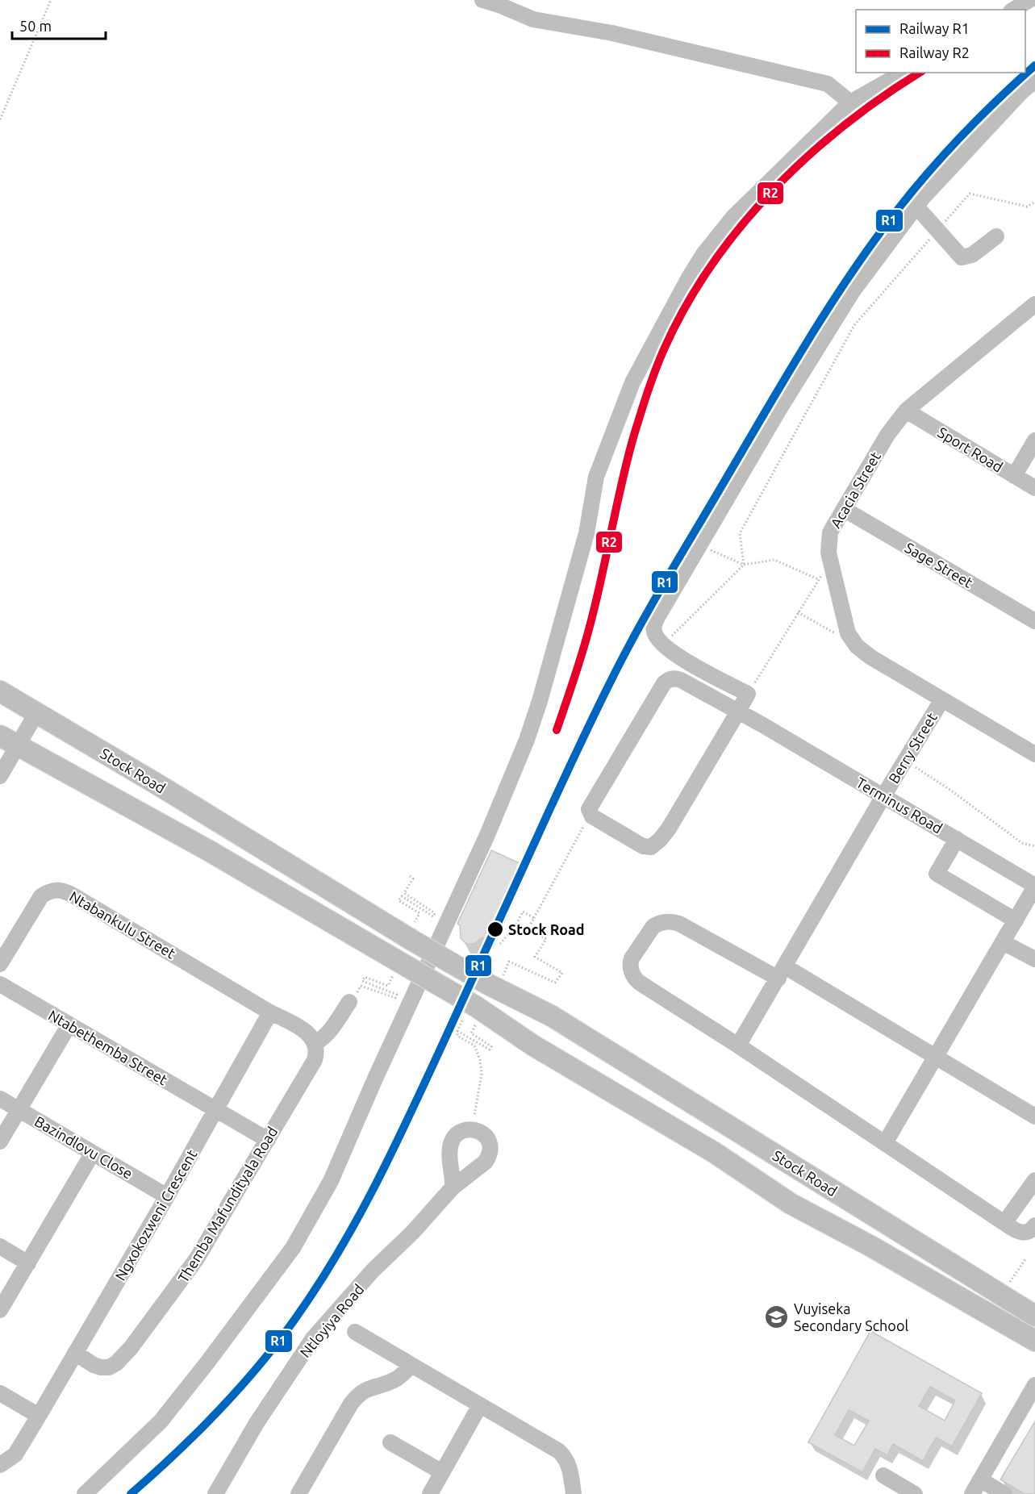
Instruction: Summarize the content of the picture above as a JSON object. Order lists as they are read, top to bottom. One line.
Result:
{"streets":{"main road":["Stock Road"],"street":["Sport Road","Acacia Street","Sage Street","Berry Street","Terminus Road","Ntabankulu Street","Ntabethemba Street","Bazindlovu Close","Themba Mafundityala Road","Ngxokozweni Crescent","Ntloyiya Road"]},"crossings":[["Sport Road","Acacia Street"],["Acacia Street","Sage Street"],["Acacia Street","Berry Street"],["Berry Street","Terminus Road"],["Ntabankulu Street","Ngxokozweni Crescent"],["Ntabethemba Street","Themba Mafundityala Road"],["Ntabethemba Street","Ngxokozweni Crescent"],["Bazindlovu Close","Ngxokozweni Crescent"],["Themba Mafundityala Road","Ngxokozweni Crescent"]],"places":{"other":["Stock Road"],"school or university":["Vuyiseka Secondary School"]},"lines":["rail line R1","rail line R2"],"legend":["Railway R1","Railway R2"],"scale_bar":"50 m"}
